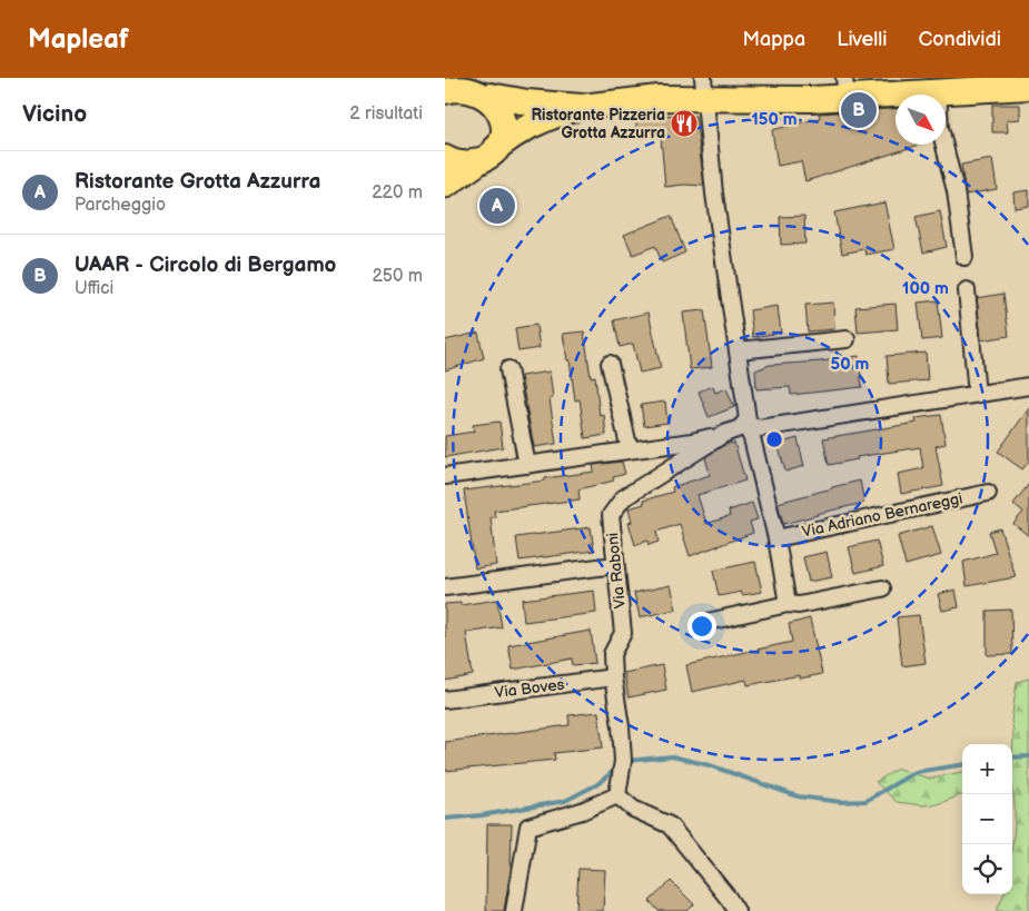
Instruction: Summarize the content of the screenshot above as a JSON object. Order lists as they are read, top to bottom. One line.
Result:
{"streets":{"street":["Via Adriano Bernareggi","Via Raboni","Via Boves"]},"crossings":[["Via Raboni","Via Boves"]],"places":{"restaurant":["Ristorante Pizzeria Grotta Azzurra"]},"north":"bottom right","page":{"header":"Mapleaf","nav":["Mappa","Livelli","Condividi"],"heading":["Vicino","2 risultati"],"pins":["B","A"],"list":[{"mark":"A","name":"Ristorante Grotta Azzurra","note":"Parcheggio","value":"220 m"},{"mark":"B","name":"UAAR - Circolo di Bergamo","note":"Uffici","value":"250 m"}],"map_buttons":["+","−"]},"rings":["150 m","100 m","50 m"]}
